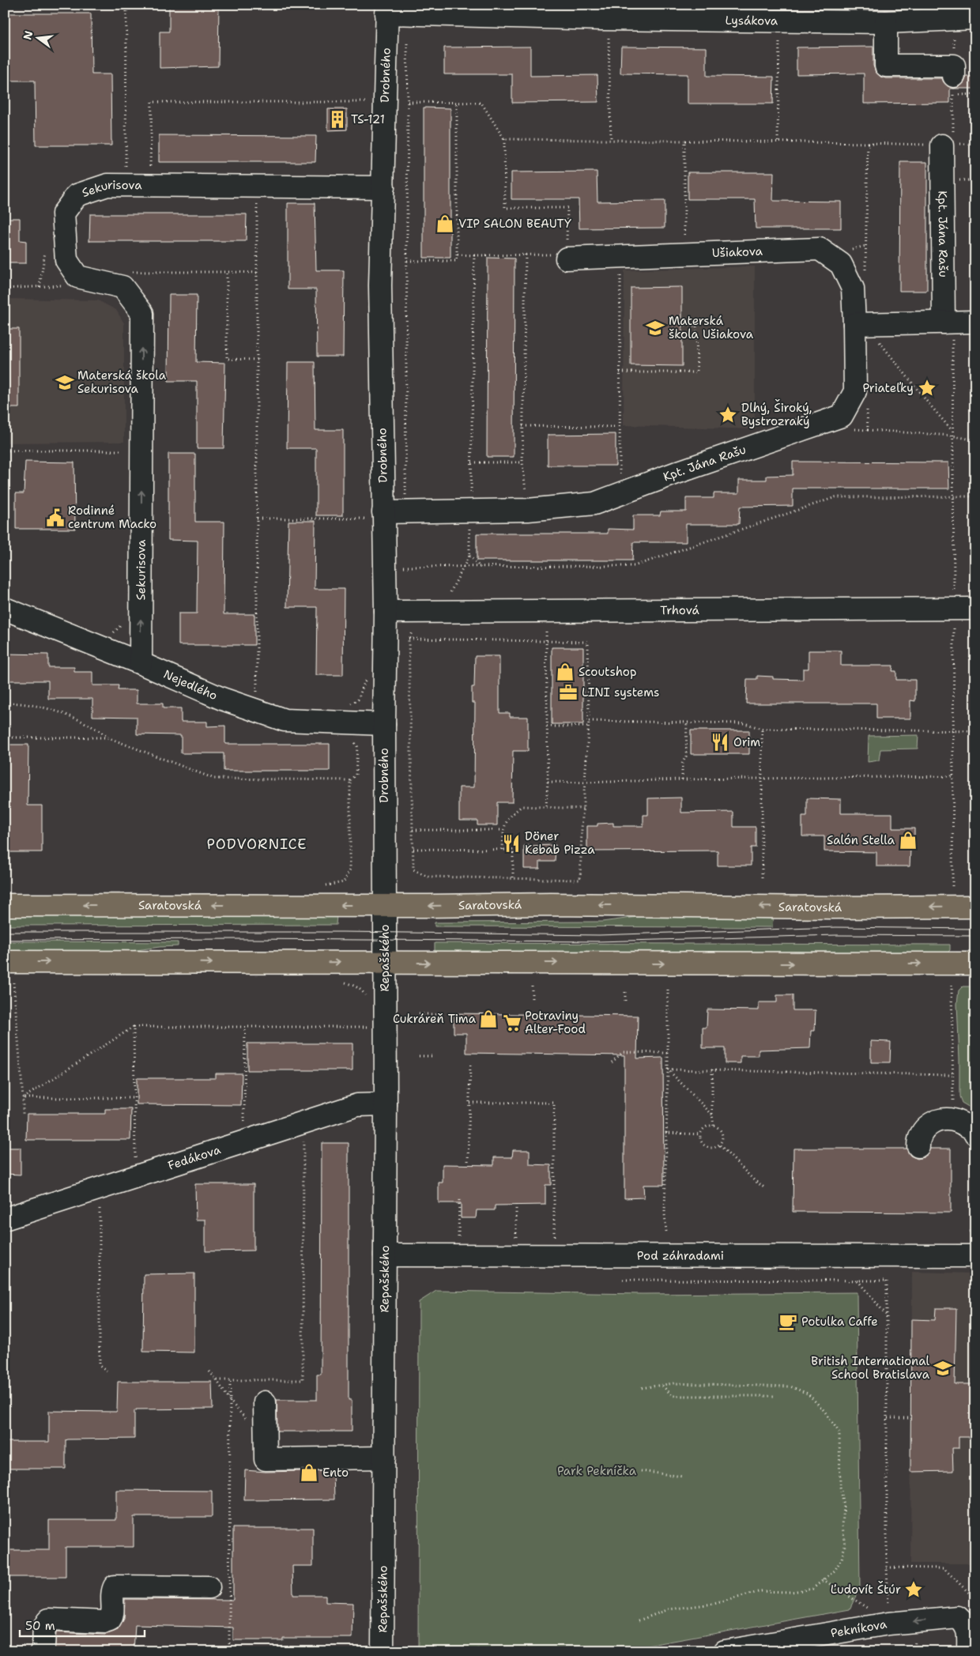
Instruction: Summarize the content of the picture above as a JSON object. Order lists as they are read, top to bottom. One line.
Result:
{"streets":{"main road":["Saratovská"],"street":["Lysákova","Drobného","Sekurisova","Kpt. Jána Rašu","Ušiakova","Trhová","Nejedlého","Repašského","Fedákova","Pod záhradami","Pekníkova"]},"crossings":[["Lysákova","Drobného"],["Drobného","Sekurisova"],["Drobného","Kpt. Jána Rašu"],["Drobného","Trhová"],["Drobného","Nejedlého"],["Drobného","Saratovská"],["Drobného","Repašského"],["Sekurisova","Nejedlého"],["Kpt. Jána Rašu","Ušiakova"],["Saratovská","Repašského"],["Repašského","Fedákova"],["Repašského","Pod záhradami"]],"one_way":["Sekurisova"],"districts":["PODVORNICE"],"parks":["Park Pekníčka"],"places":{"building":["TS-121"],"shop":["VIP SALON BEAUTY","Scoutshop","Salón Stella","Cukráreň Tima","Ento"],"school or university":["Materská škola Ušiakova","Materská škola Sekurisova","British International School Bratislava"],"place":["Priateľky","Dlhý, Široký, Bystrozraký","Ľudovít Štúr"],"public building":["Rodinné centrum Macko"],"office":["LINI systems"],"restaurant":["Orim","Döner Kebab Pizza"],"supermarket":["Potraviny Alter-Food"],"cafe":["Potulka Caffe"]},"scale_bar":"50 m","north":"left"}
